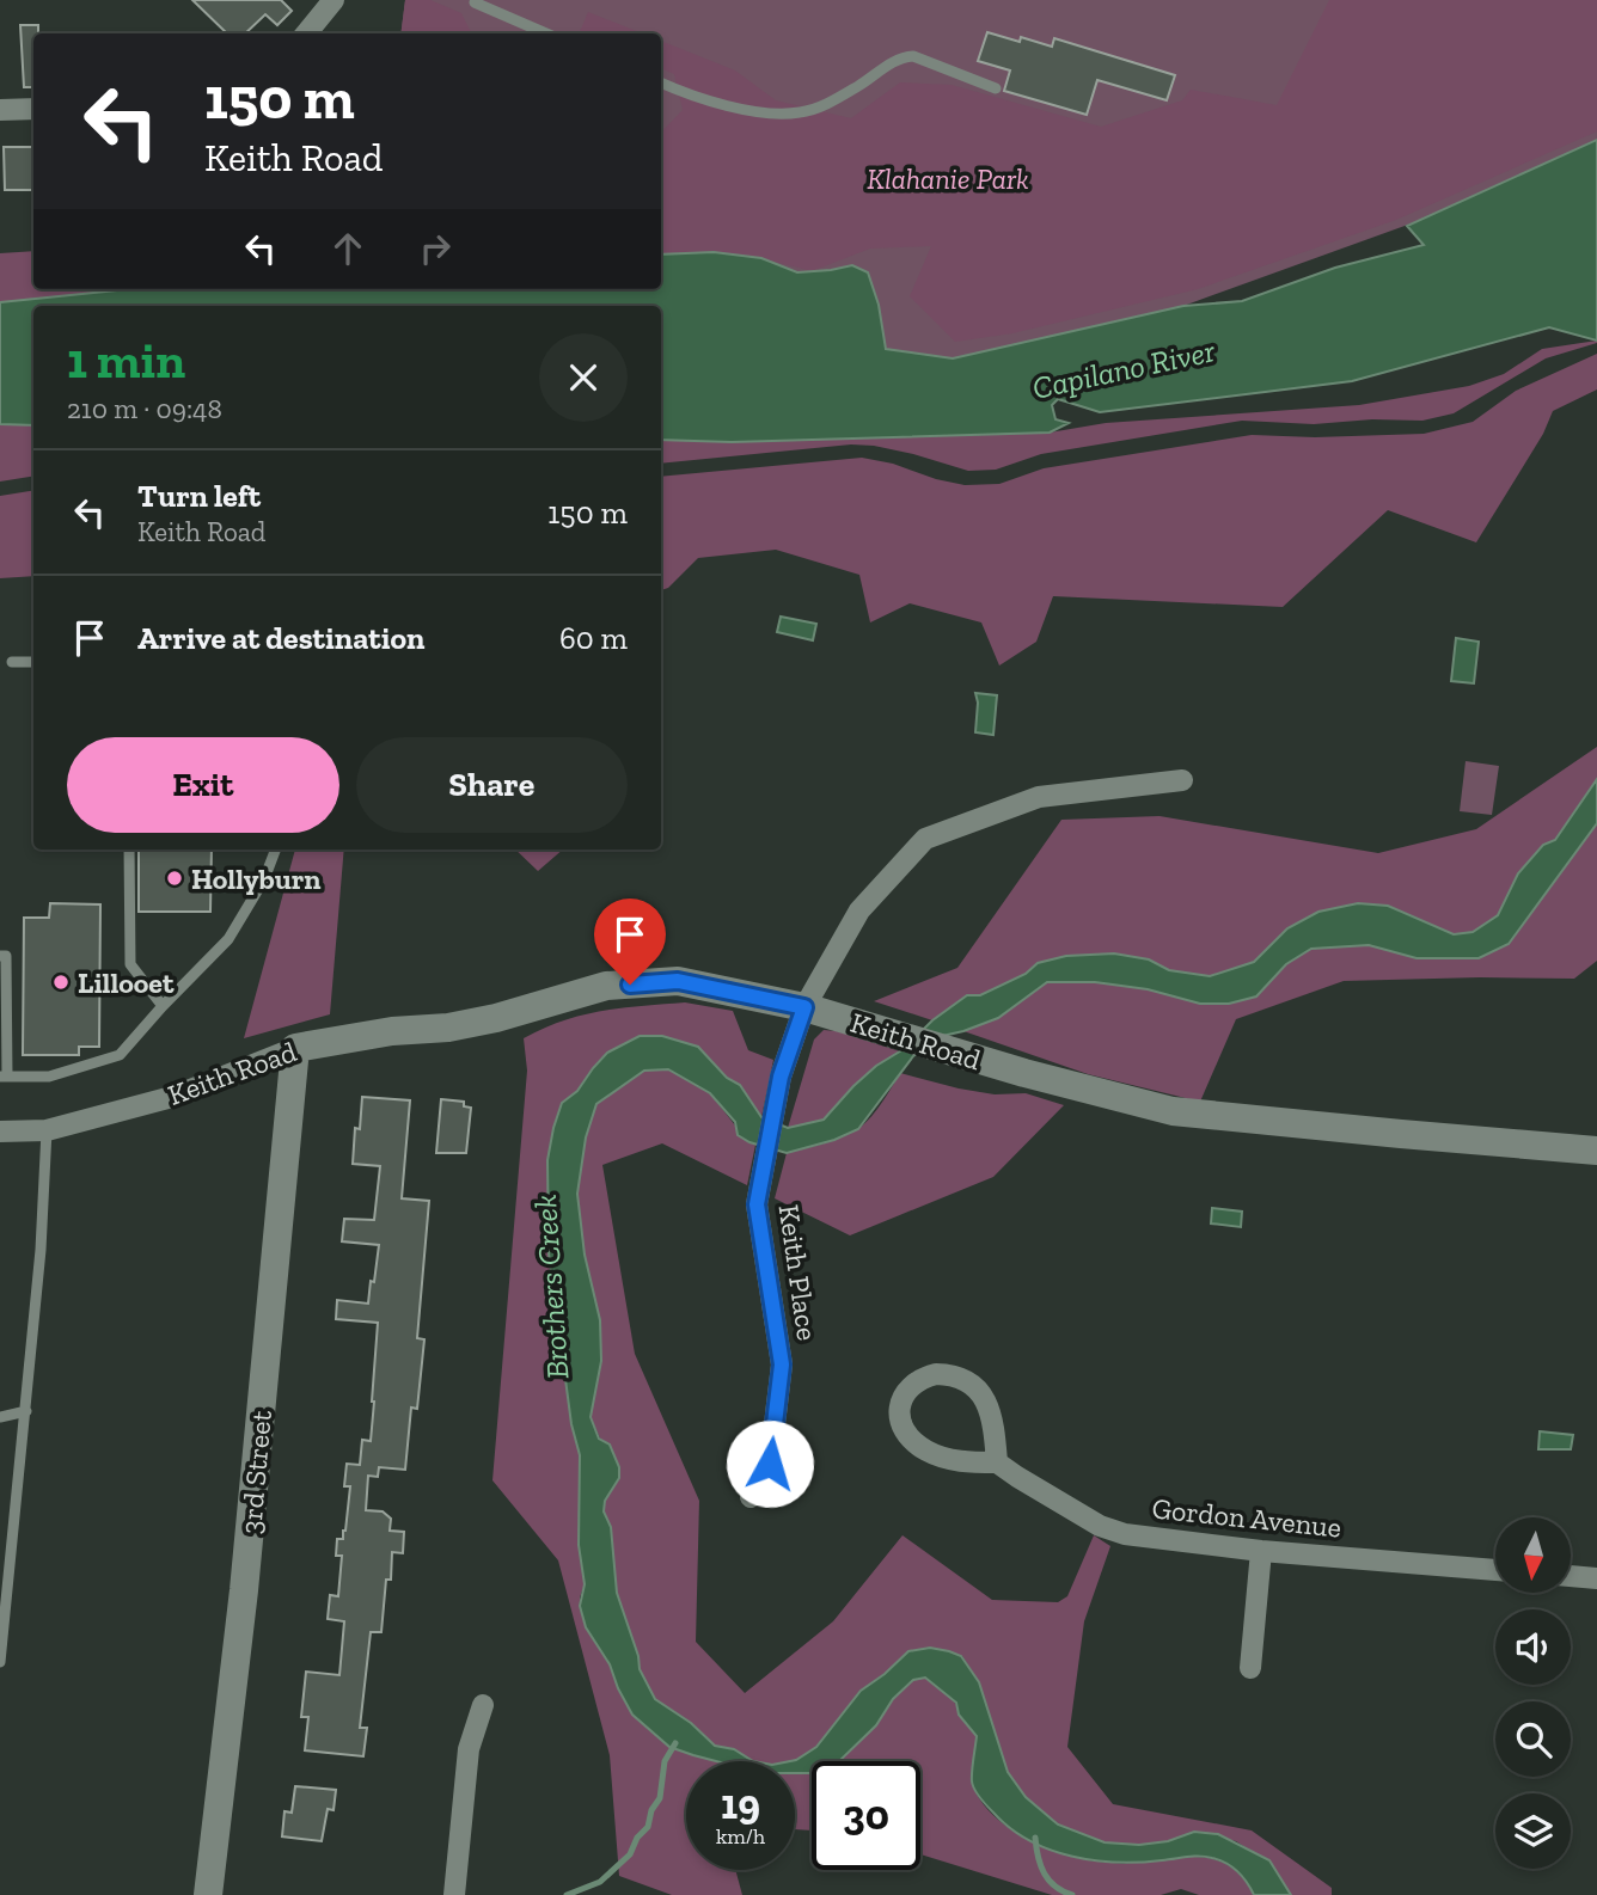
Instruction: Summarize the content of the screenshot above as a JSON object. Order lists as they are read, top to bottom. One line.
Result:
{"streets":{"street":["Keith Road","Keith Place","3rd Street","Gordon Avenue"]},"crossings":[["Keith Road","Keith Place"],["Keith Road","3rd Street"]],"water":["Capilano River","Brothers Creek"],"parks":["Klahanie Park"],"places":["Hollyburn","Lillooet"],"north":"bottom","page":{"turn":["150 m","Keith Road"],"heading":["1 min","210 m · 09:48"],"list":[{"name":"Turn left","note":"Keith Road","value":"150 m"},{"name":"Arrive at destination","value":"60 m"}],"buttons":["Exit","Share"],"speed":"19 km/h","limit":"30"}}
